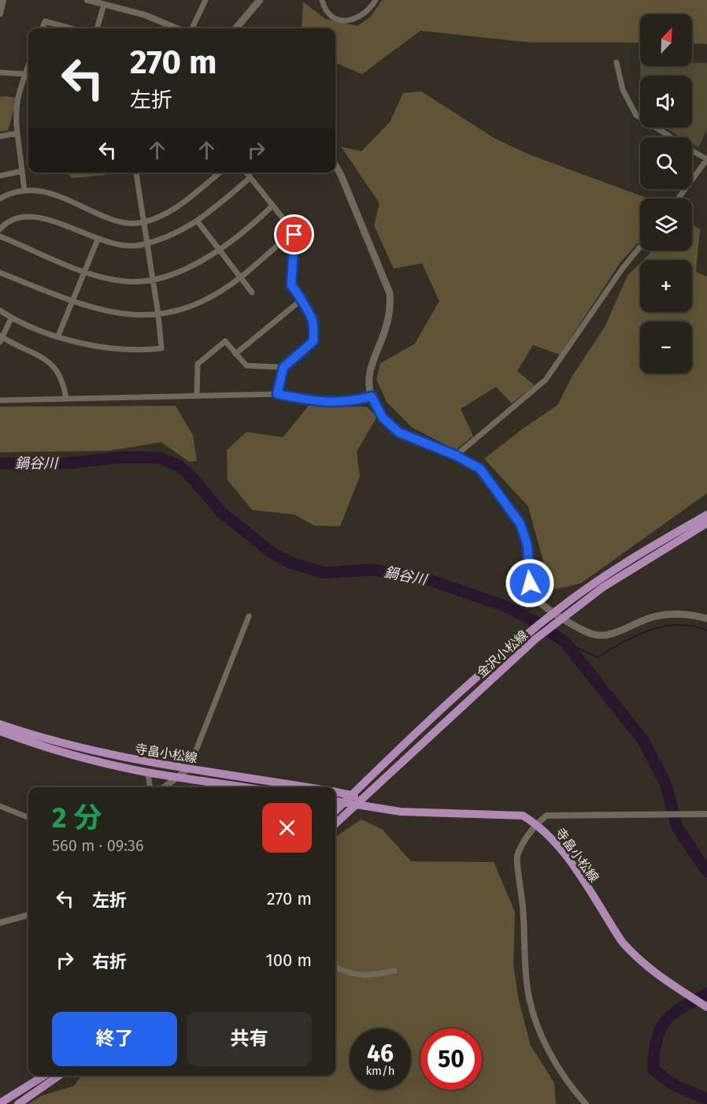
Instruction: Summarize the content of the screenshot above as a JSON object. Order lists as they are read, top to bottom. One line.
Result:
{"streets":{"main road":["金沢小松線","寺畠小松線"]},"crossings":[["金沢小松線","寺畠小松線"]],"water":["鍋谷川"],"north":"top right","page":{"map_buttons":["+","−"],"turn":["270 m","左折"],"heading":["2 分","560 m · 09:36"],"list":[{"name":"左折","value":"270 m"},{"name":"右折","value":"100 m"}],"buttons":["終了","共有"],"speed":"46 km/h","limit":"50"}}
